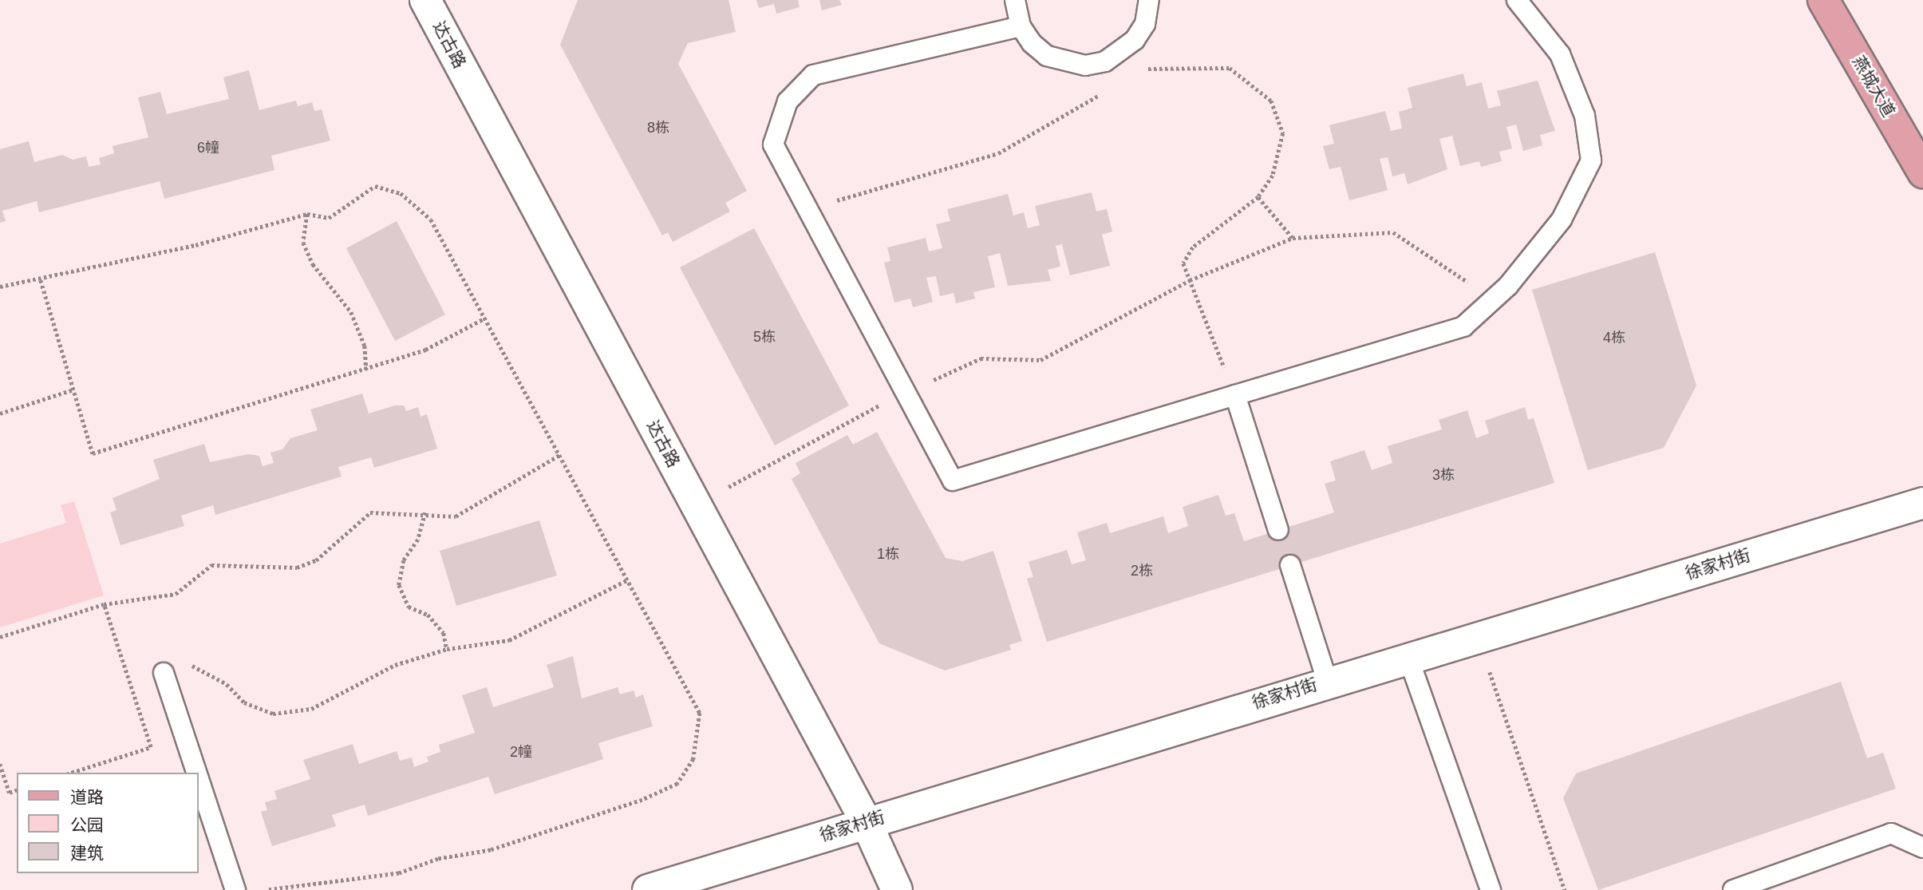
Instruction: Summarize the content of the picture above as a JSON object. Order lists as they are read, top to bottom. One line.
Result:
{"streets":{"main road":["燕城大道"],"street":["达古路","徐家村街"]},"crossings":[["达古路","徐家村街"]],"house_numbers":["8栋","6幢","5栋","4栋","3栋","1栋","2栋","2幢"],"legend":["道路","公园","建筑"]}
